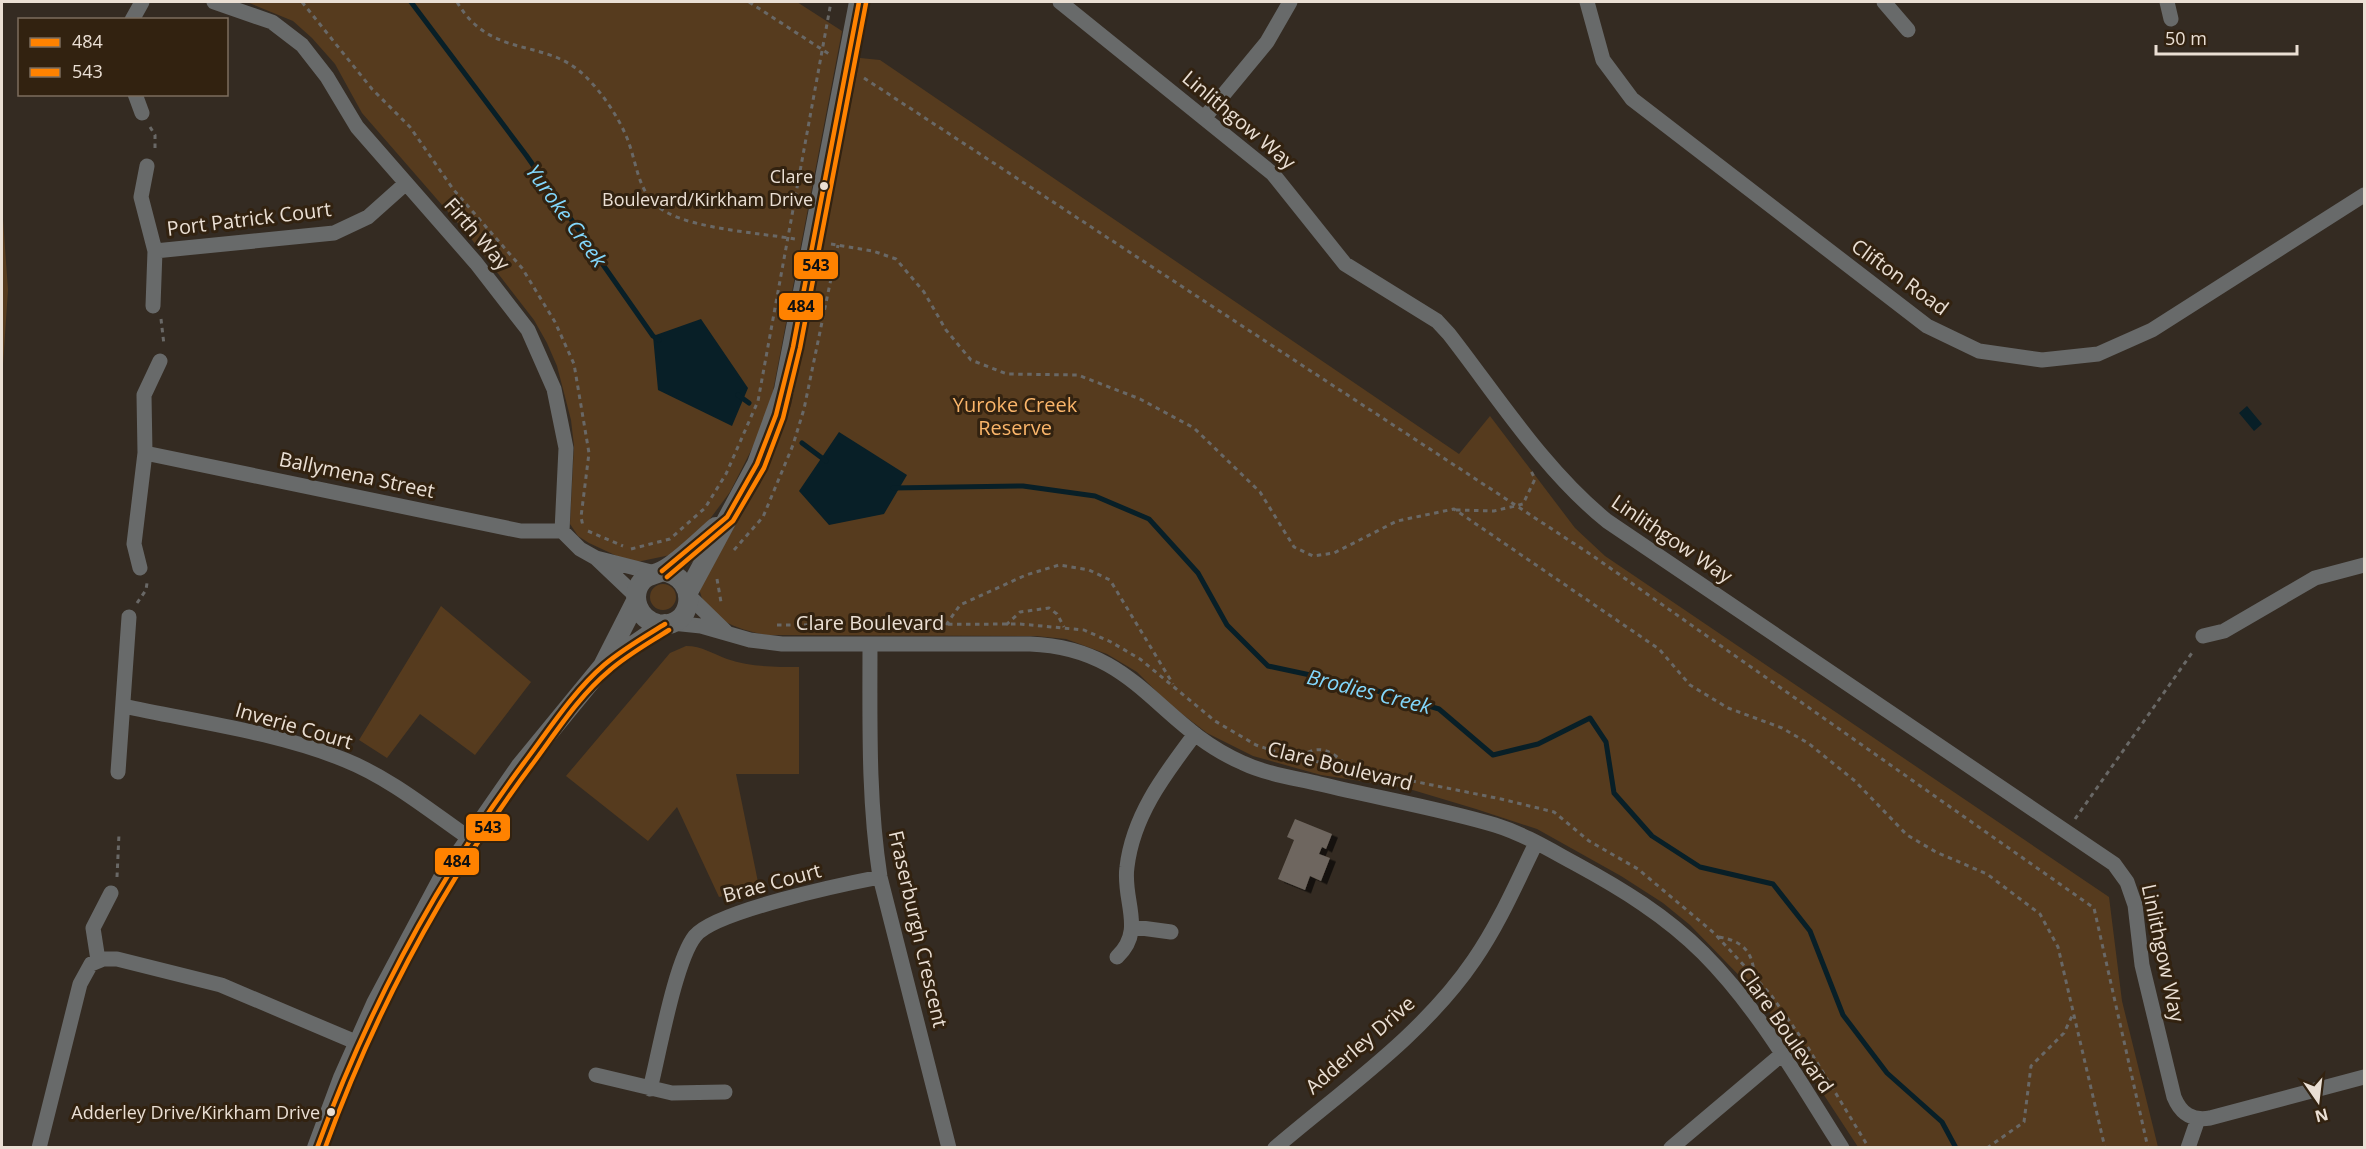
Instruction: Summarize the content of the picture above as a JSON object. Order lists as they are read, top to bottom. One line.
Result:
{"streets":{"street":["Linlithgow Way","Port Patrick Court","Firth Way","Clifton Road","Ballymena Street","Clare Boulevard","Inverie Court","Brae Court","Fraserburgh Crescent","Adderley Drive"]},"crossings":[["Port Patrick Court","Firth Way"],["Firth Way","Ballymena Street"],["Clare Boulevard","Fraserburgh Crescent"],["Clare Boulevard","Adderley Drive"],["Brae Court","Fraserburgh Crescent"]],"water":["Yuroke Creek","Brodies Creek"],"parks":["Yuroke Creek Reserve"],"places":["Clare Boulevard/Kirkham Drive","Adderley Drive/Kirkham Drive"],"lines":["transit line 484","transit line 543"],"legend":["484","543"],"scale_bar":"50 m","north":"bottom"}
